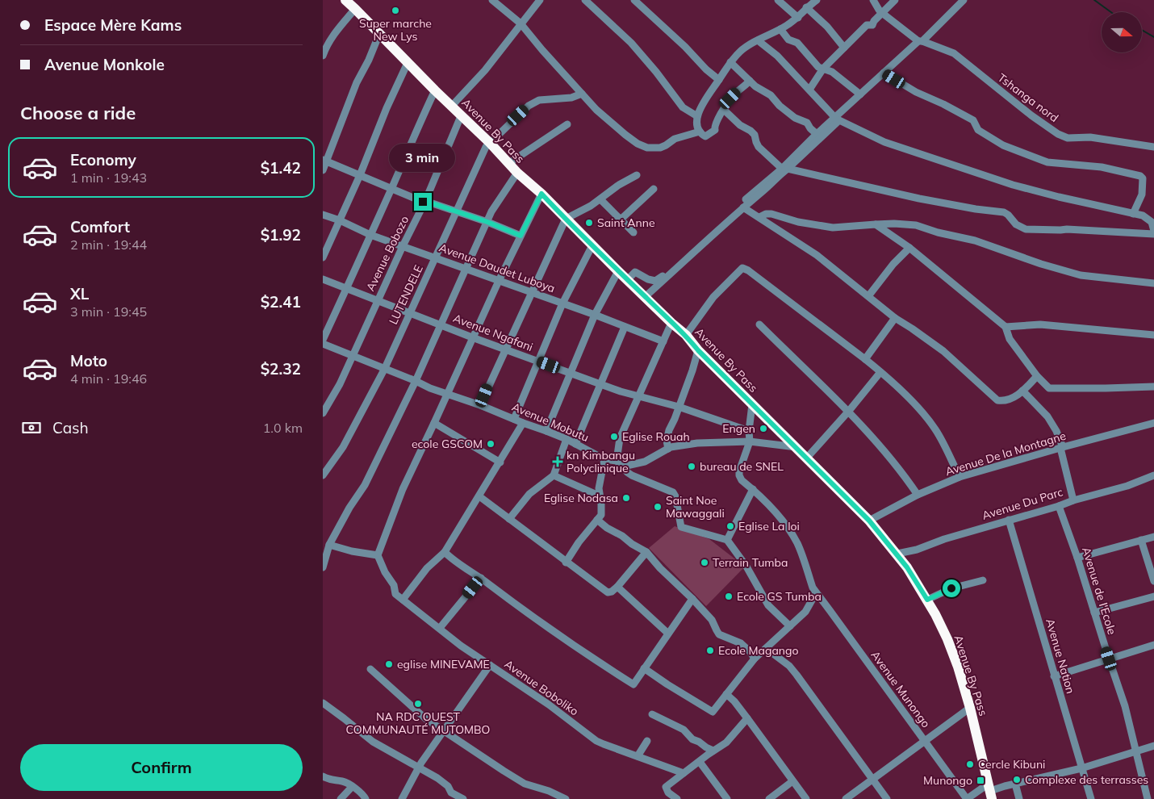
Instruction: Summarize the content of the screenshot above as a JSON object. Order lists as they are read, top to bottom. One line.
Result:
{"streets":{"highway":["Avenue By Pass"],"street":["Tshanga nord","Avenue Bobozo","Avenue Daudet Luboya","LUTENDELE","Avenue Ngafani","Avenue Mobutu","Avenue De la Montagne","Avenue Du Parc","Avenue de l'Ecole","Avenue Nation","Avenue Boboliko","Avenue Munongo"]},"crossings":[["Avenue By Pass","Avenue Bobozo"],["Avenue By Pass","LUTENDELE"],["Avenue By Pass","Avenue De la Montagne"],["Avenue By Pass","Avenue Du Parc"],["Avenue Bobozo","Avenue Daudet Luboya"],["Avenue Bobozo","Avenue Ngafani"],["Avenue Bobozo","Avenue Mobutu"],["Avenue Daudet Luboya","LUTENDELE"],["LUTENDELE","Avenue Ngafani"],["LUTENDELE","Avenue Mobutu"],["Avenue Du Parc","Avenue de l'Ecole"],["Avenue Du Parc","Avenue Nation"]],"places":{"other":["Super marche New Lys","Saint Anne","Engen","Eglise Rouah","ecole GSCOM","bureau de SNEL","Eglise Nodasa","Saint Noe Mawaggali","Eglise La loi","Terrain Tumba","Ecole GS Tumba","Ecole Magango","eglise MINEVAME","NA RDC OUEST COMMUNAUTÉ MUTOMBO","Cercle Kibuni","Complexe des terrasses"],"health":["kn Kimbangu Polyclinique"],"transit":["Munongo"]},"north":"right","page":{"banner":["Espace Mère Kams","Avenue Monkole"],"heading":"Choose a ride","list":[{"name":"Economy","note":"1 min · 19:43","value":"$1.42"},{"name":"Comfort","note":"2 min · 19:44","value":"$1.92"},{"name":"XL","note":"3 min · 19:45","value":"$2.41"},{"name":"Moto","note":"4 min · 19:46","value":"$2.32"}],"bubble":"3 min","pay":["Cash","1.0 km"],"buttons":"Confirm"}}
